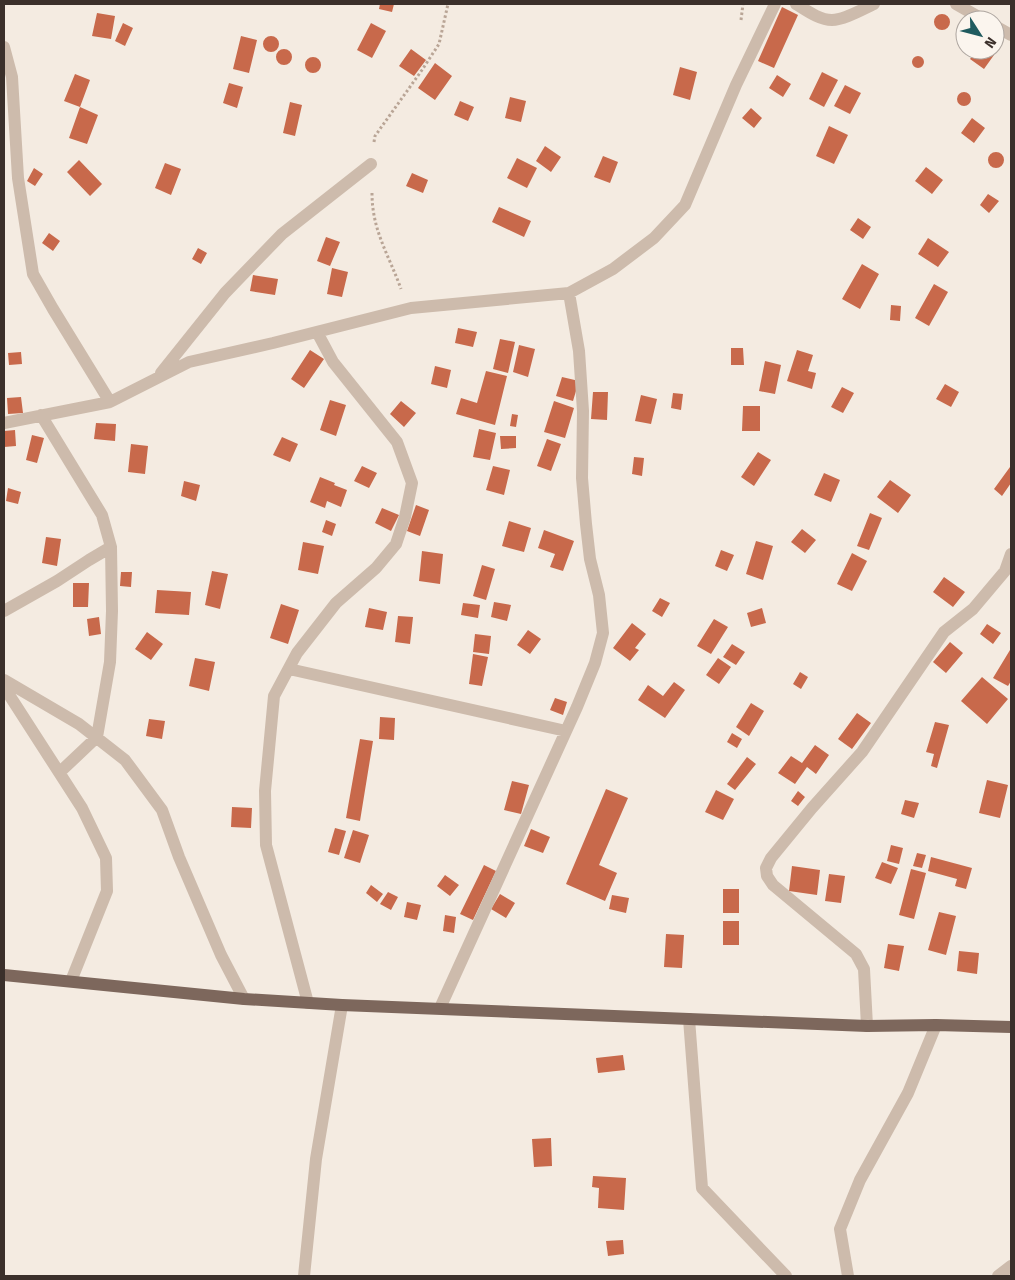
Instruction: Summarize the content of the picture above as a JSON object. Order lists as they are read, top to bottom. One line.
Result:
{"north":"bottom right"}
